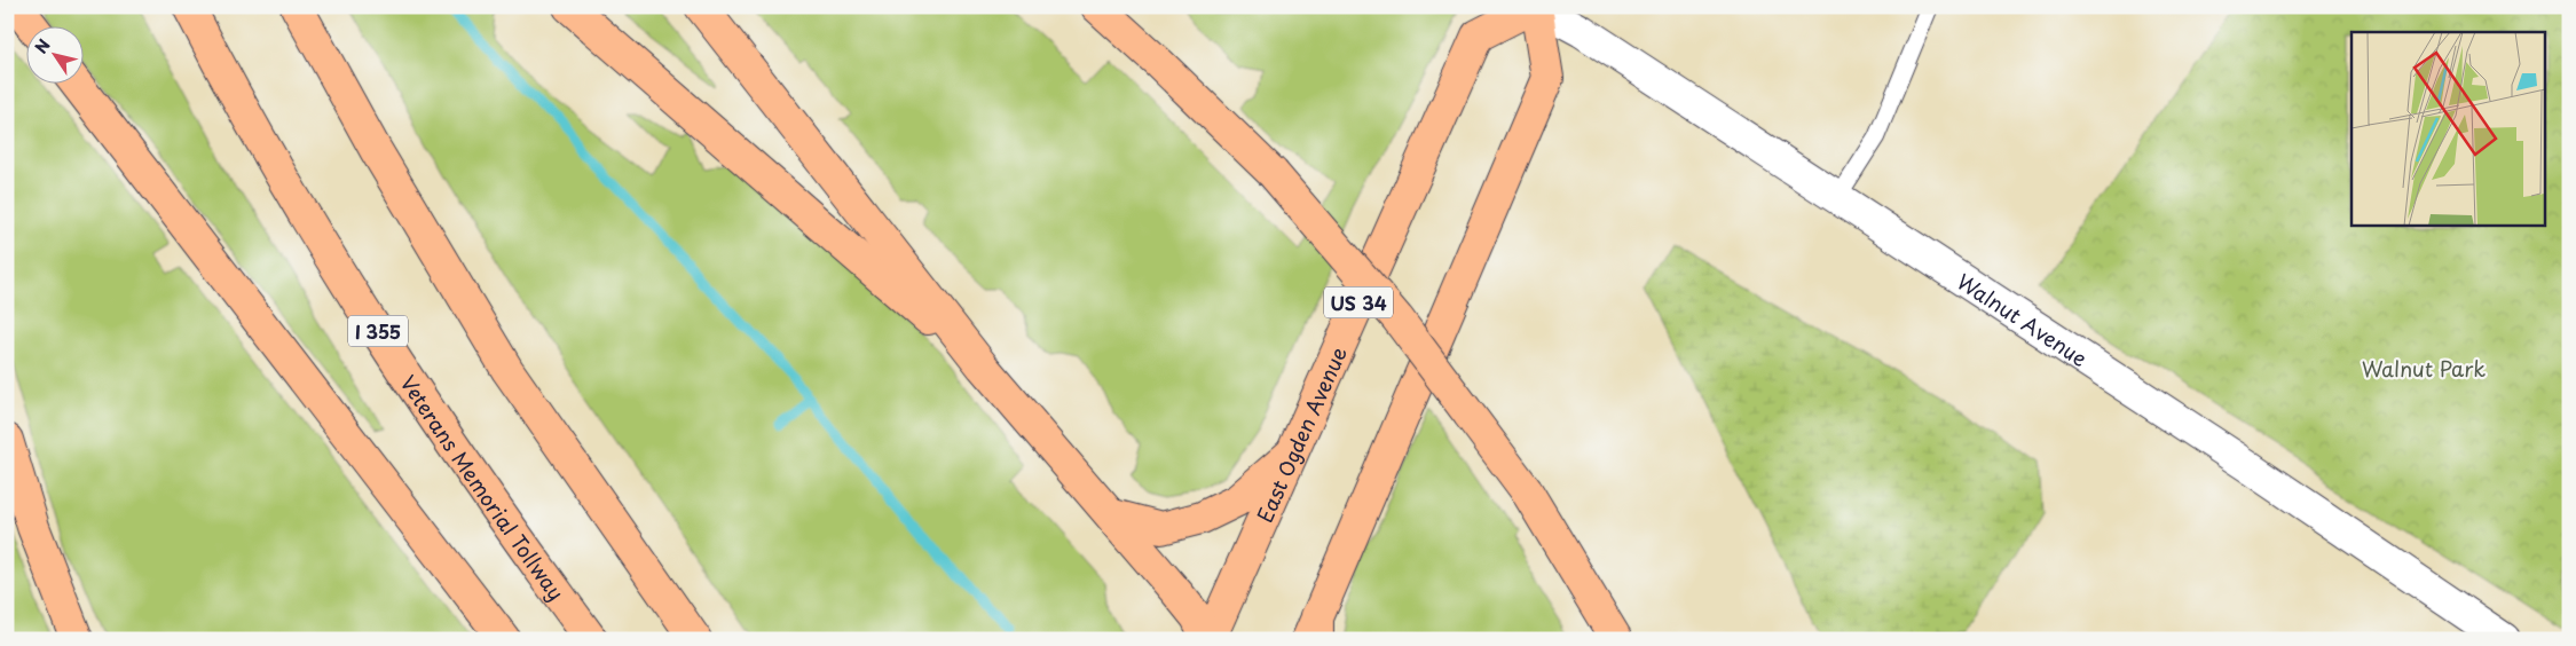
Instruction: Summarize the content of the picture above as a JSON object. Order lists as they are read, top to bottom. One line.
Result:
{"streets":{"main road":["US 34","I 355","East Ogden Avenue","Veterans Memorial Tollway"],"street":["Walnut Avenue"]},"crossings":[["Walnut Avenue","East Ogden Avenue"]],"parks":["Walnut Park"],"north":"top left"}
